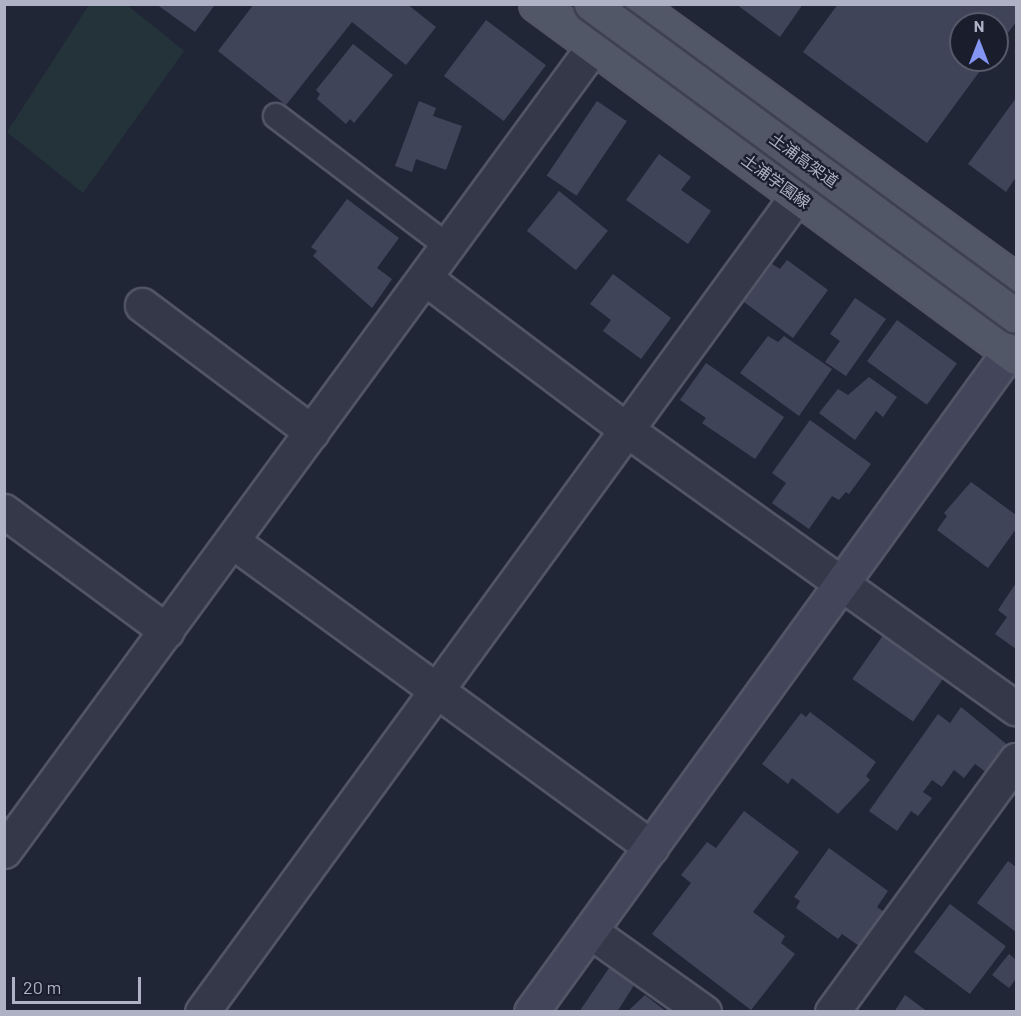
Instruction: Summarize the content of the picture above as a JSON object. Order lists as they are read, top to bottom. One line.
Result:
{"streets":{"main road":["土浦高架道","土浦学園線"]},"scale_bar":"20 m","north":"top"}
